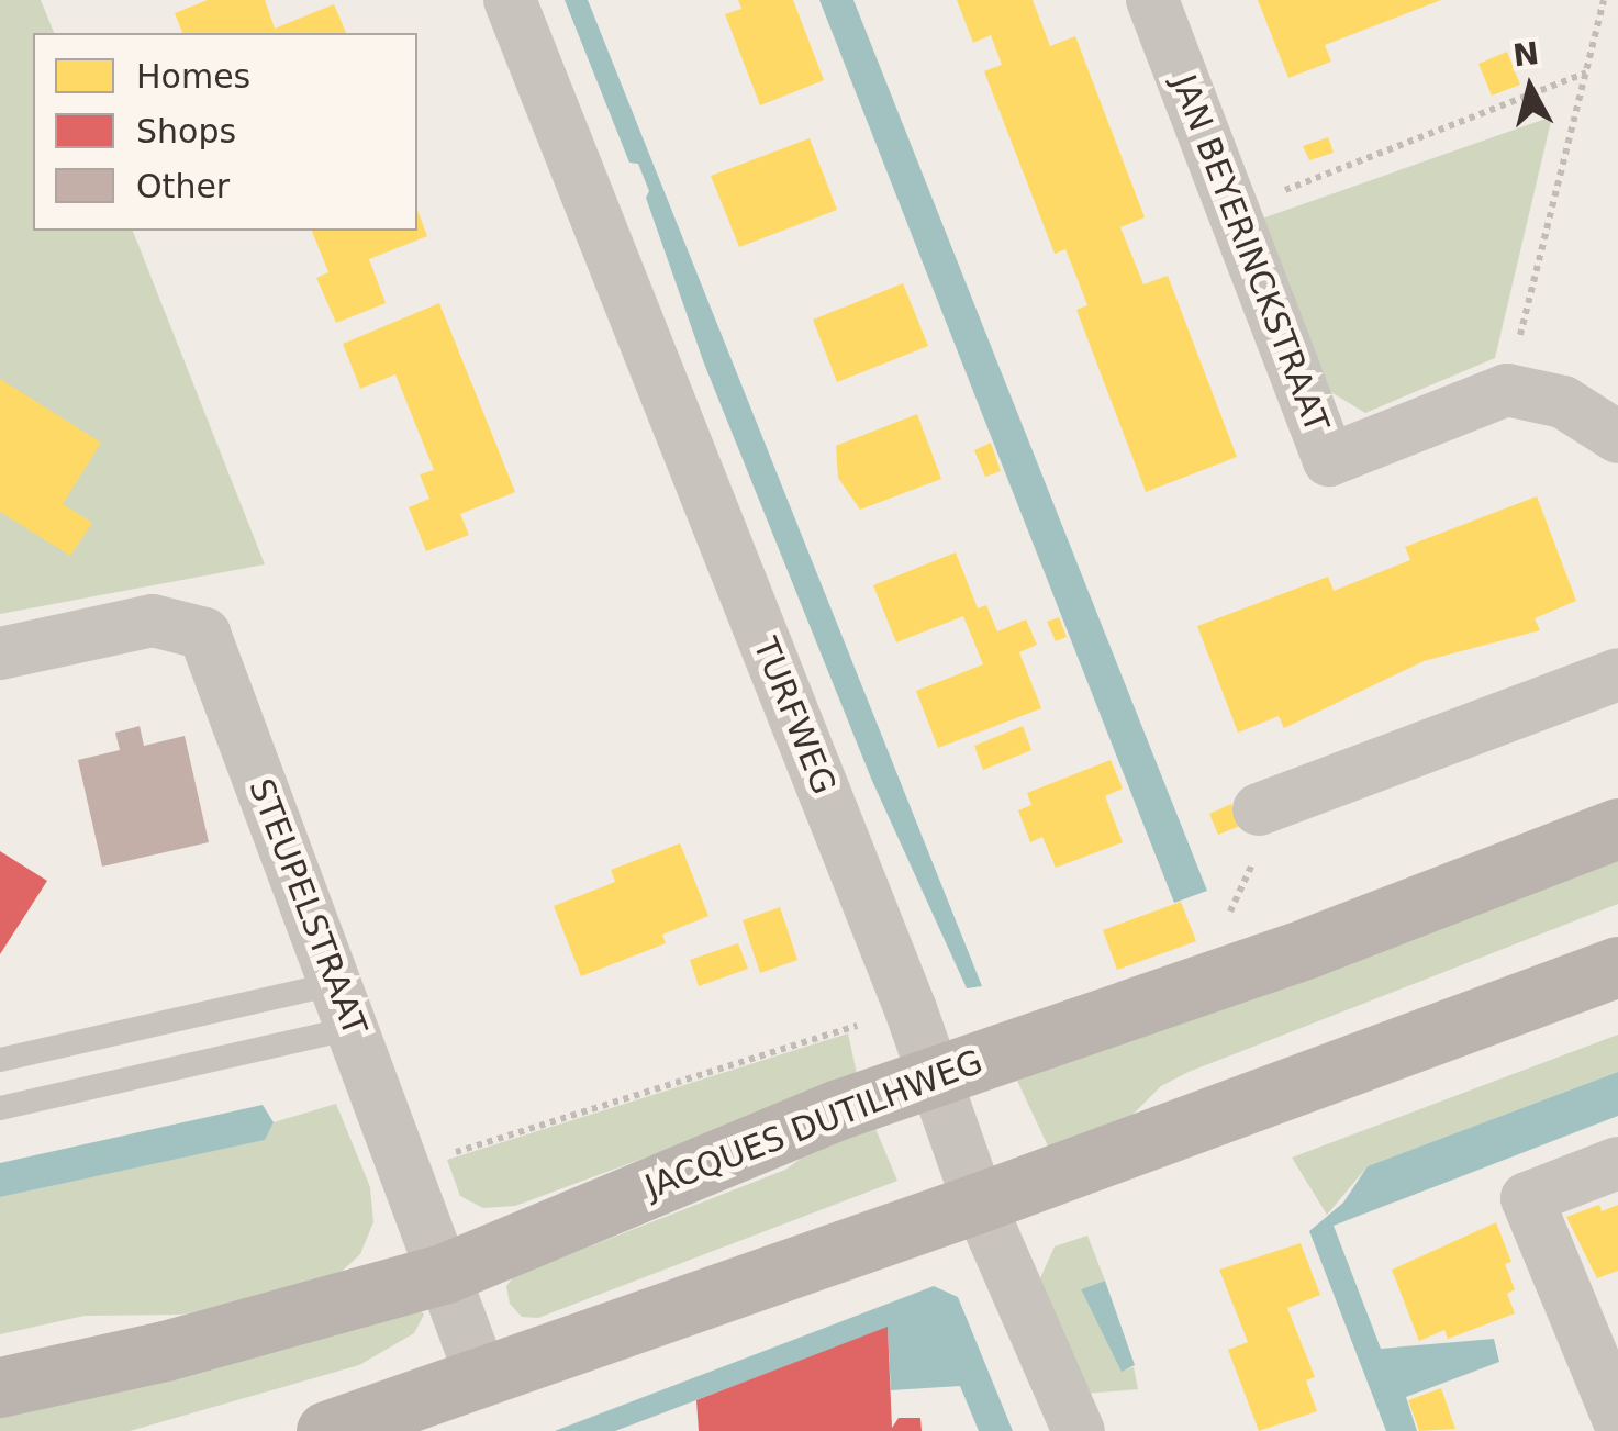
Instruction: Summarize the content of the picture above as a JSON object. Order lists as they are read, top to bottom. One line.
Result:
{"streets":{"main road":["JACQUES DUTILHWEG"],"street":["JAN BEYERINCKSTRAAT","TURFWEG","STEUPELSTRAAT"]},"crossings":[["TURFWEG","JACQUES DUTILHWEG"],["STEUPELSTRAAT","JACQUES DUTILHWEG"]],"legend":["Homes","Shops","Other"],"north":"top"}
